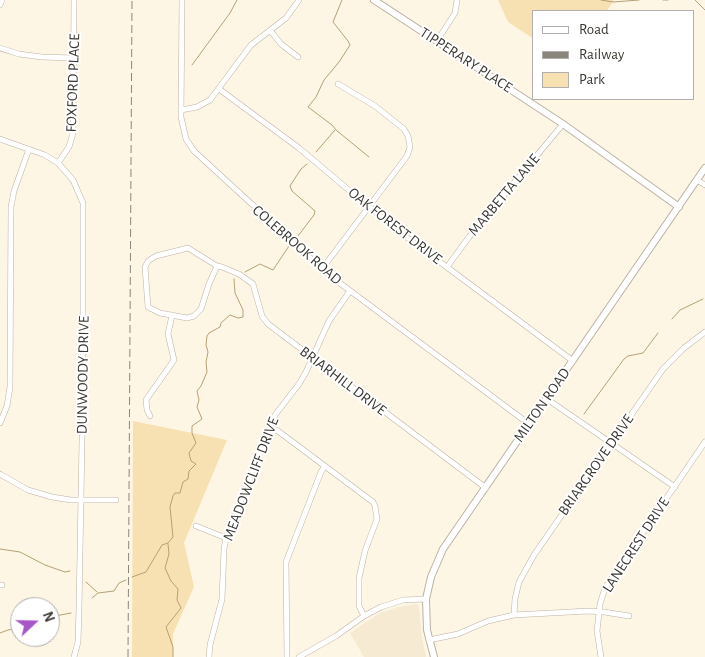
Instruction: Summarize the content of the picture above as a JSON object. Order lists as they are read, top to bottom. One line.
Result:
{"streets":{"street":["TIPPERARY PLACE","FOXFORD PLACE","MARBETTA LANE","OAK FOREST DRIVE","COLEBROOK ROAD","DUNWOODY DRIVE","BRIARHILL DRIVE","MILTON ROAD","BRIARGROVE DRIVE","MEADOWCLIFF DRIVE","LANECREST DRIVE"]},"crossings":[["TIPPERARY PLACE","MARBETTA LANE"],["TIPPERARY PLACE","MILTON ROAD"],["FOXFORD PLACE","DUNWOODY DRIVE"],["MARBETTA LANE","OAK FOREST DRIVE"],["OAK FOREST DRIVE","MILTON ROAD"],["COLEBROOK ROAD","MILTON ROAD"],["COLEBROOK ROAD","MEADOWCLIFF DRIVE"],["BRIARHILL DRIVE","MILTON ROAD"],["BRIARHILL DRIVE","MEADOWCLIFF DRIVE"]],"legend":["Road","Railway","Park"],"north":"right"}
